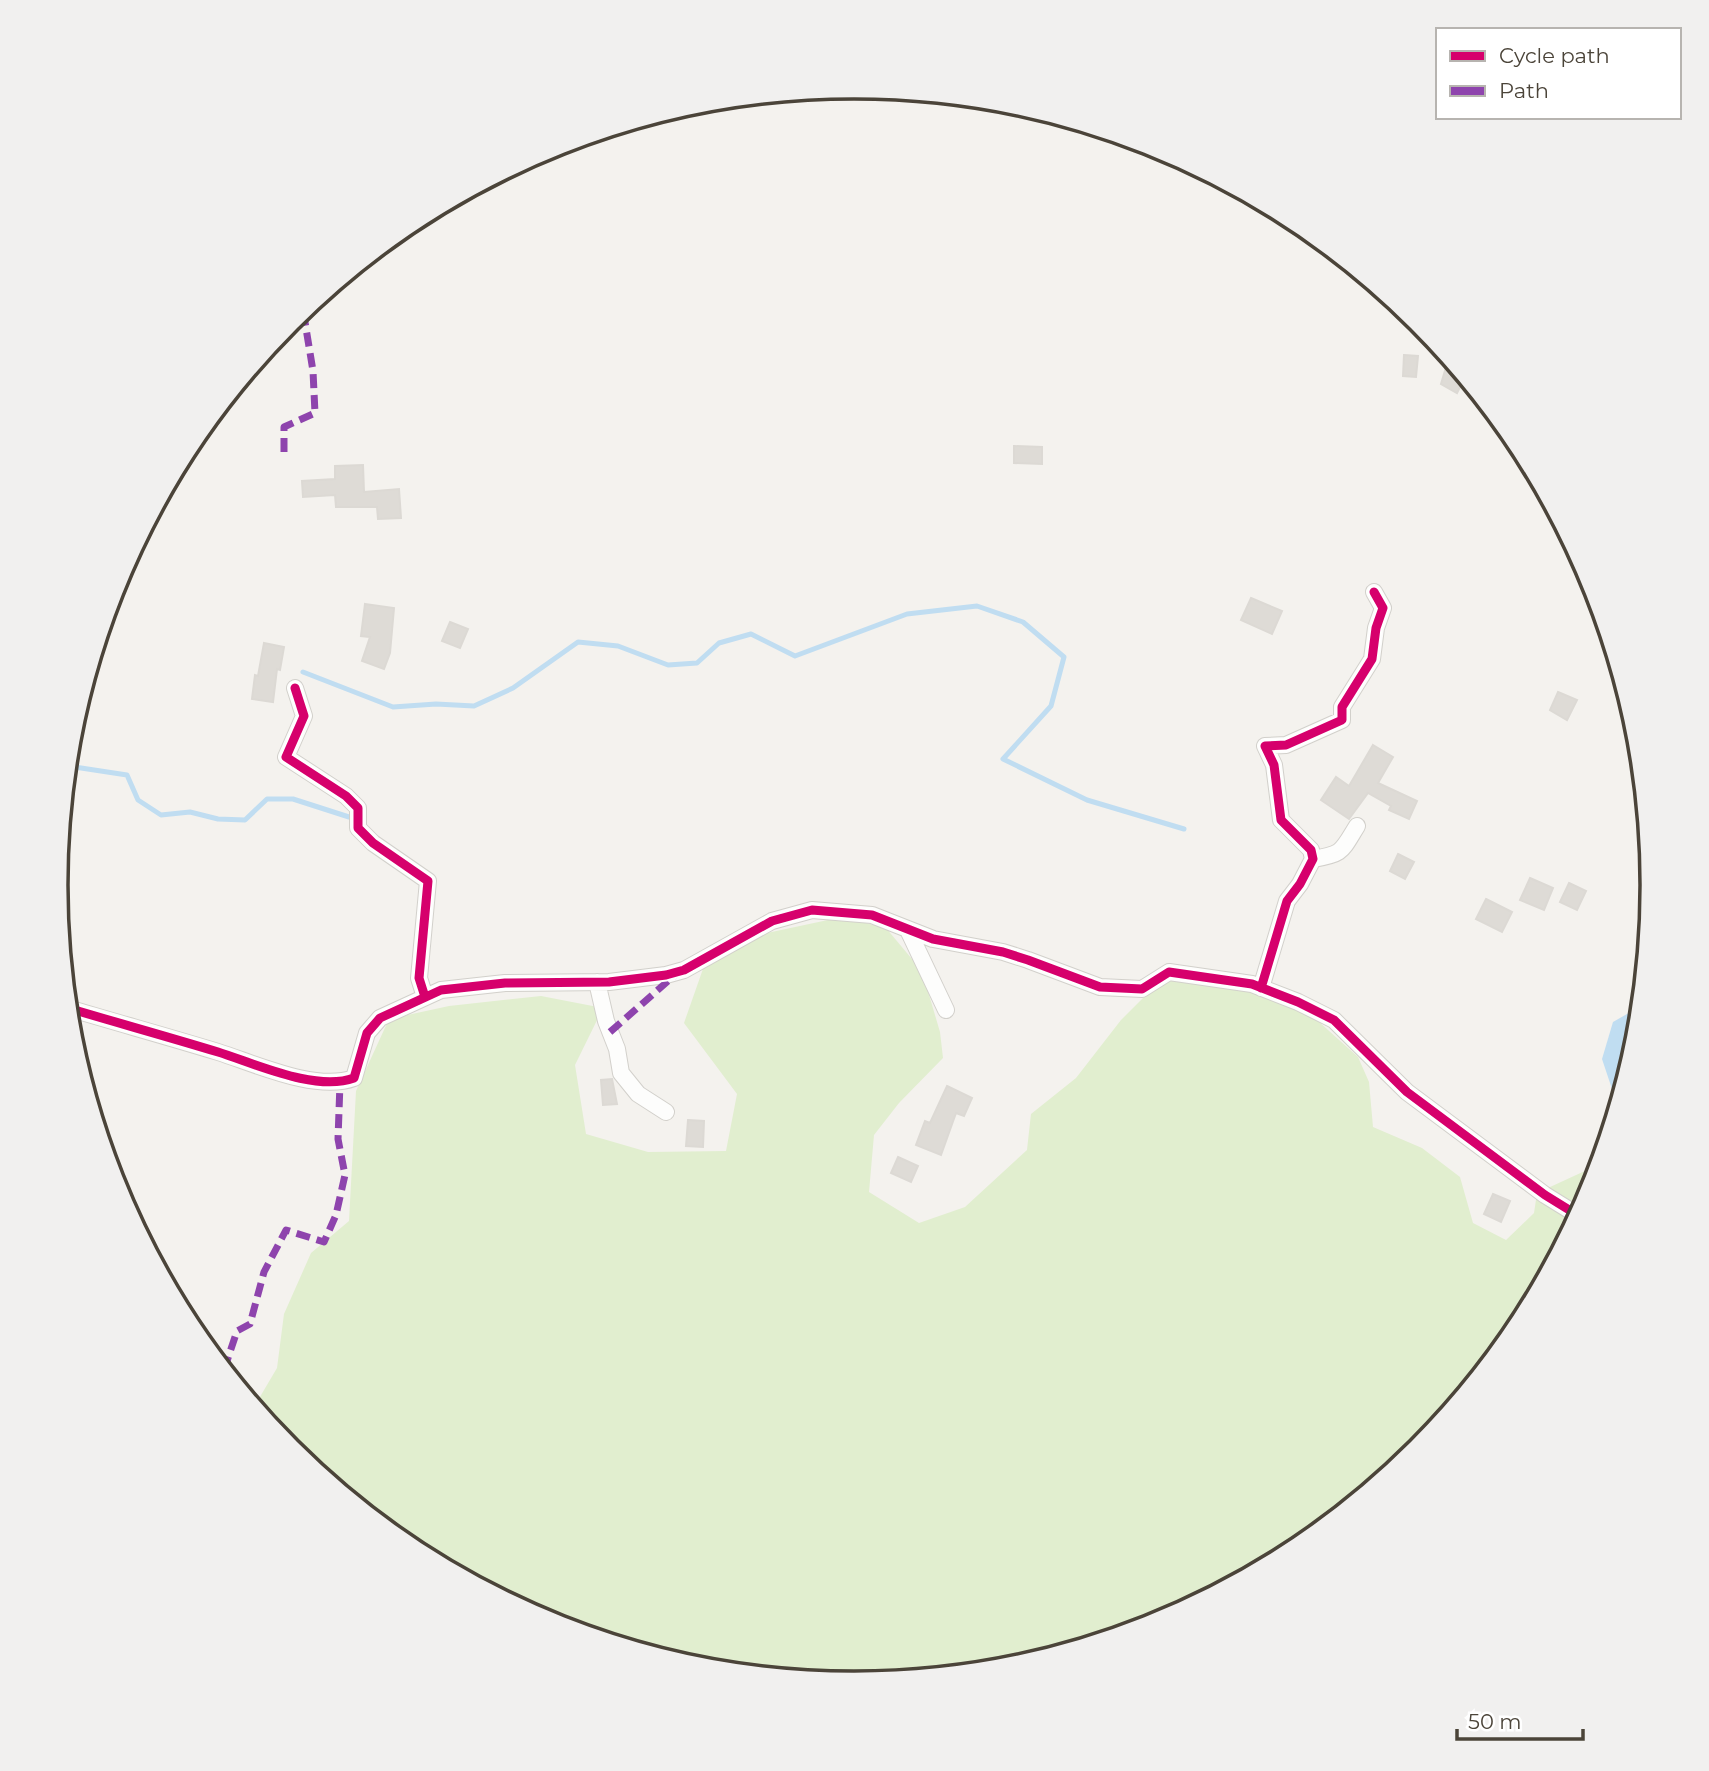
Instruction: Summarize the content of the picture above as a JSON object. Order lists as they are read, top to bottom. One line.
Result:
{"legend":["Cycle path","Path"],"scale_bar":"50 m"}
